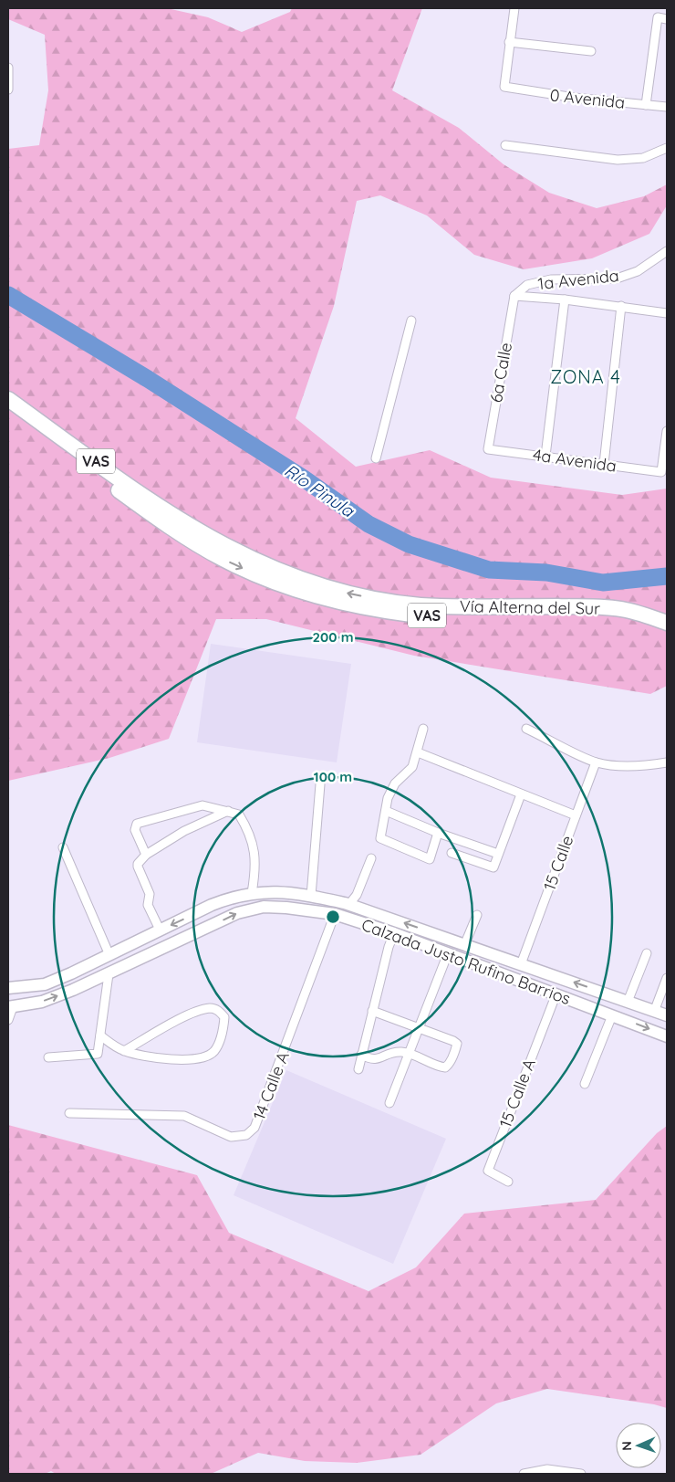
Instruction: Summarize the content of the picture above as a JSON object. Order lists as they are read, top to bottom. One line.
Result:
{"streets":{"highway":["VAS","Vía Alterna del Sur"],"street":["0 Avenida","1a Avenida","6a Calle","4a Avenida","15 Calle","Calzada Justo Rufino Barrios","14 Calle A","15 Calle A"]},"crossings":[["1a Avenida","6a Calle"],["6a Calle","4a Avenida"],["15 Calle","Calzada Justo Rufino Barrios"],["Calzada Justo Rufino Barrios","14 Calle A"],["Calzada Justo Rufino Barrios","15 Calle A"]],"districts":["ZONA 4"],"water":["Río Pinula"],"north":"left","rings":["200 m","100 m"]}
